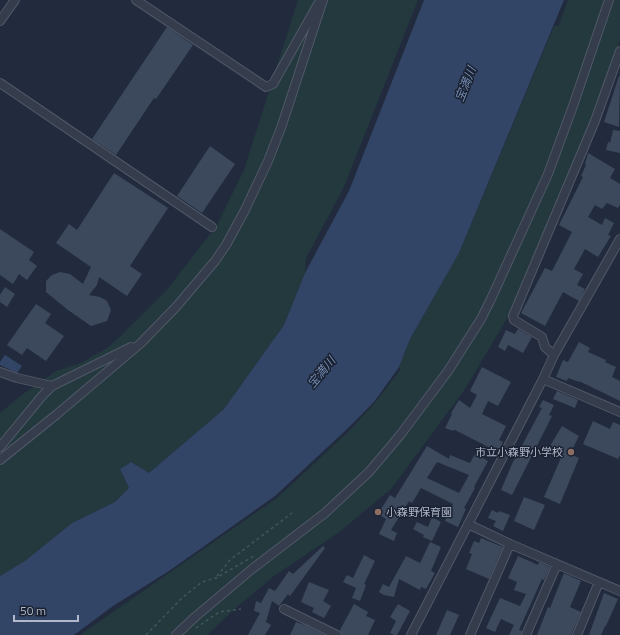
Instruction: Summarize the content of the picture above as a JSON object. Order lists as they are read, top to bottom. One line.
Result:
{"water":["宝満川"],"places":["市立小森野小学校","小森野保育園"],"scale_bar":"50 m"}
